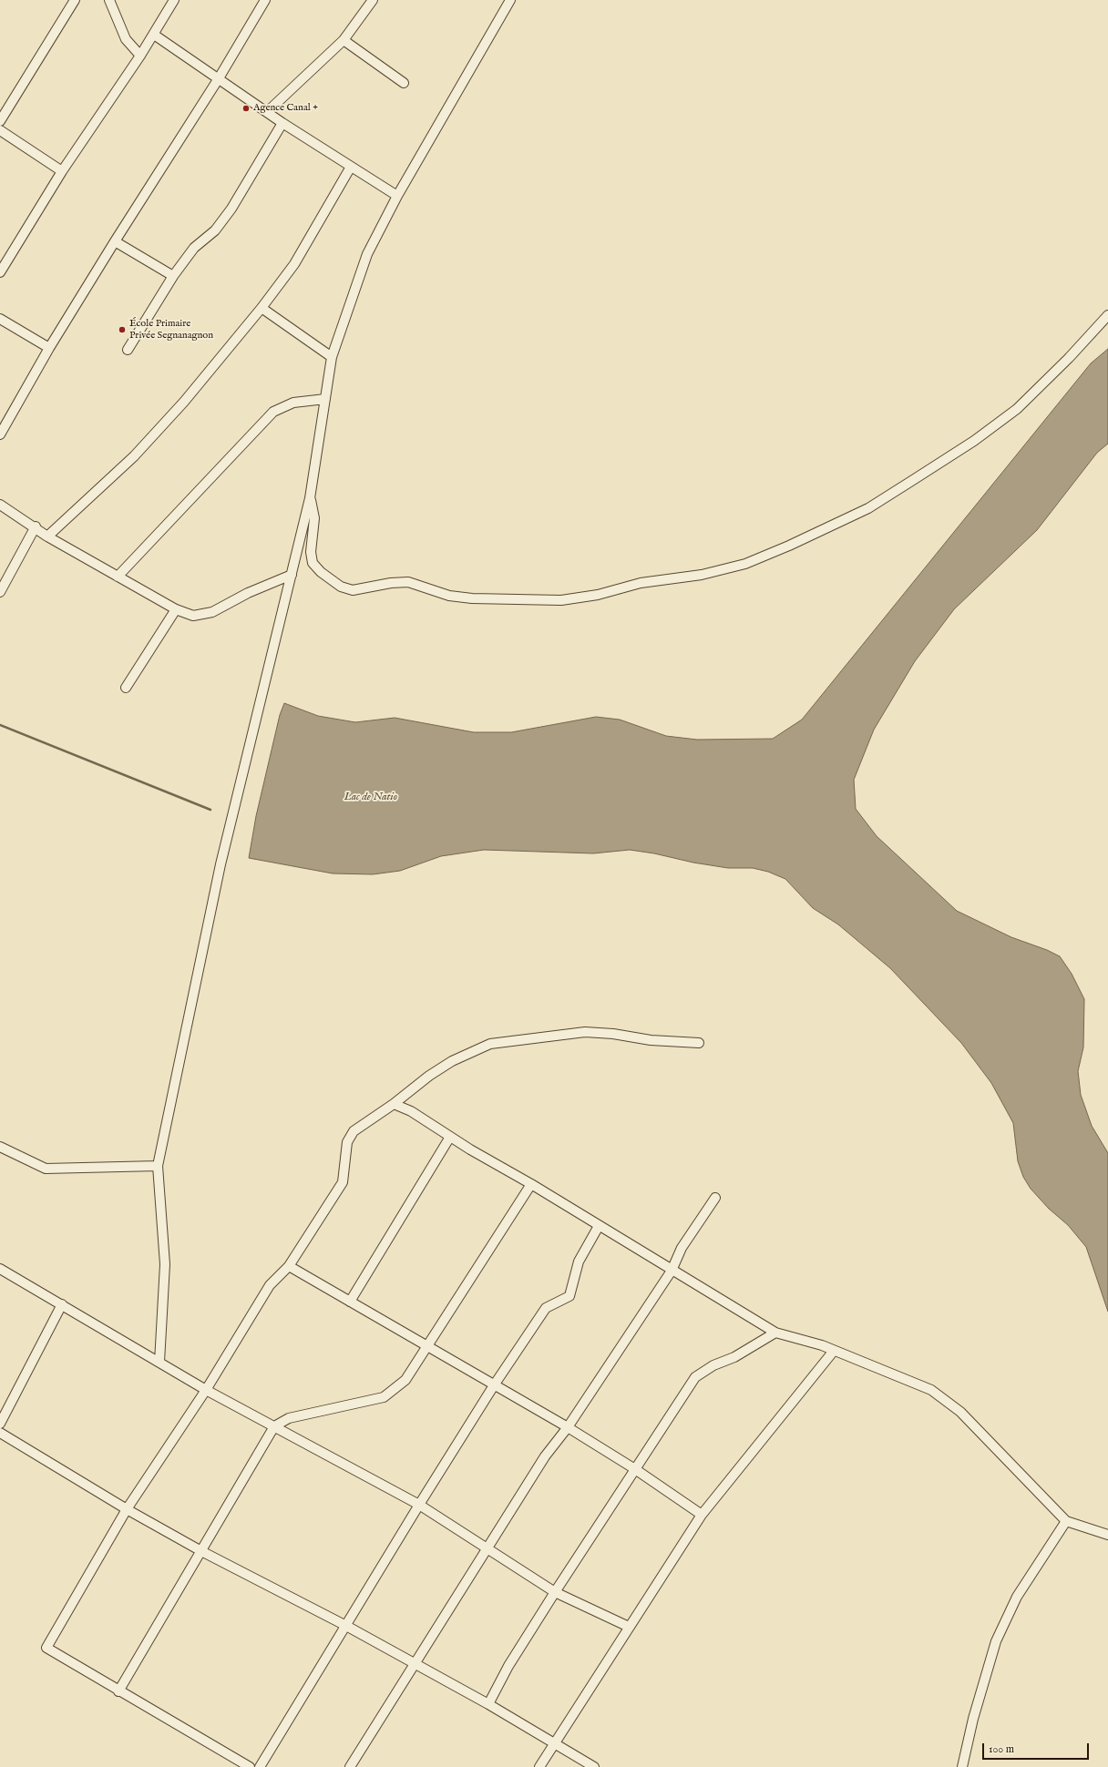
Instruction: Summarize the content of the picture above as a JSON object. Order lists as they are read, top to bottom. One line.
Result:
{"water":["Lac de Natio"],"places":["Agence Canal +","École Primaire Privée Segnanagnon"],"scale_bar":"100 m"}
